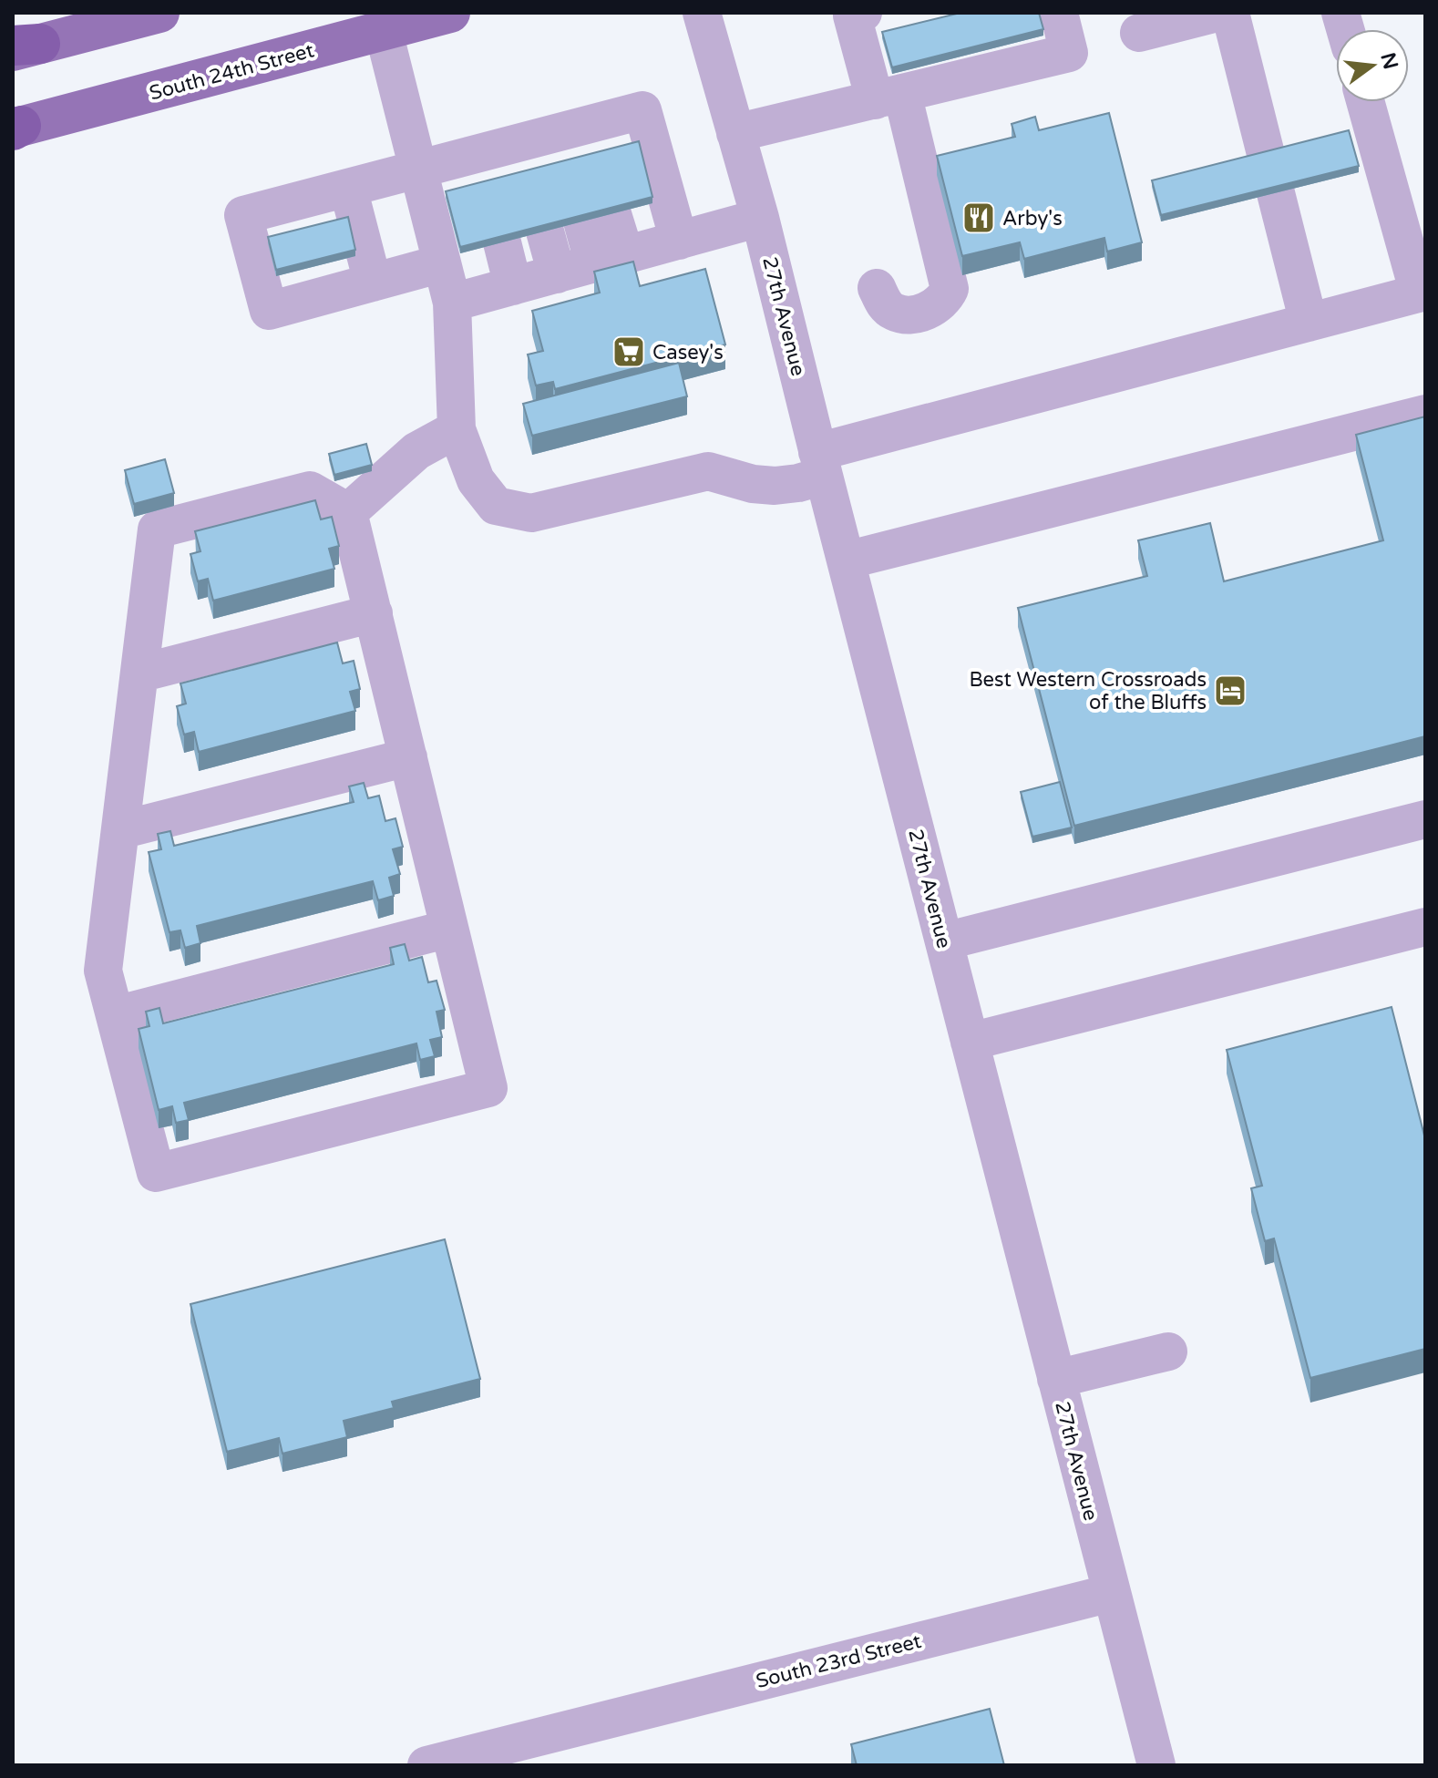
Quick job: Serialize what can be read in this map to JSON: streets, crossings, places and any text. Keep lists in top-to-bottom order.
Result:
{
  "streets": {
    "main road": ["South 24th Street"],
    "street": ["27th Avenue", "South 23rd Street"]
  },
  "crossings": [
    ["27th Avenue", "South 23rd Street"]
  ],
  "places": {
    "restaurant": ["Arby's"],
    "supermarket": ["Casey's"],
    "hotel": ["Best Western Crossroads of the Bluffs"]
  },
  "north": "right"
}
